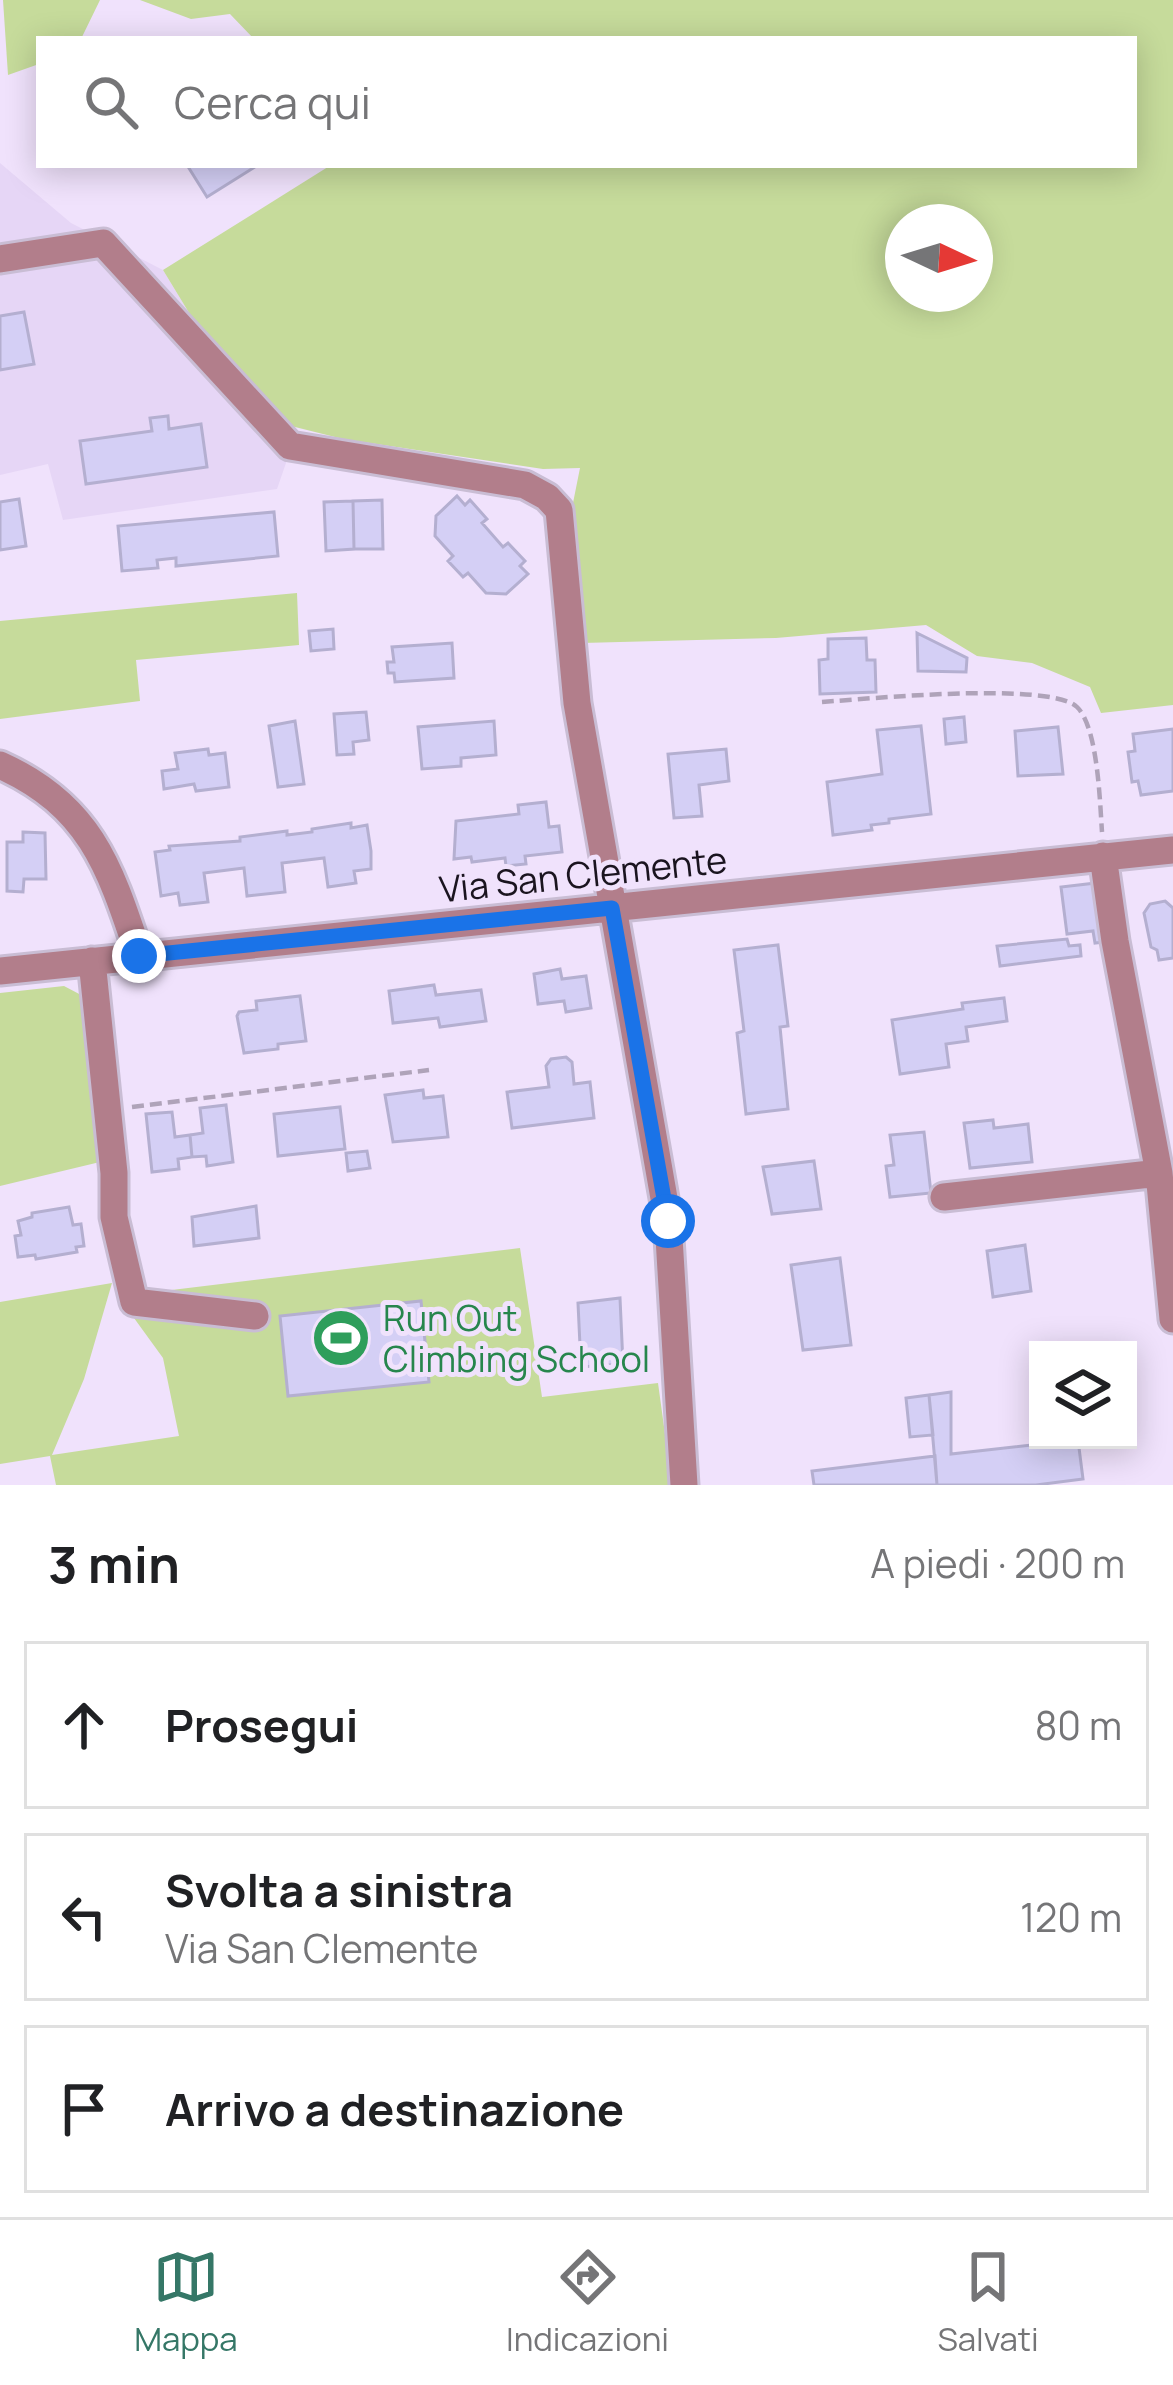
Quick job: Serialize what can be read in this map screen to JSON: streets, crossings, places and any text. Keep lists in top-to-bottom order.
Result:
{
  "streets": {
    "street": ["Via San Clemente"]
  },
  "places": {
    "sports": ["Run Out Climbing School"]
  },
  "north": "right",
  "page": {
    "search": "Cerca qui",
    "heading": ["3 min", "A piedi · 200 m"],
    "list": [
      ["Prosegui", "80 m"],
      ["Svolta a sinistra", "Via San Clemente", "120 m"],
      "Arrivo a destinazione"
    ],
    "nav": ["Mappa", "Indicazioni", "Salvati"]
  }
}
